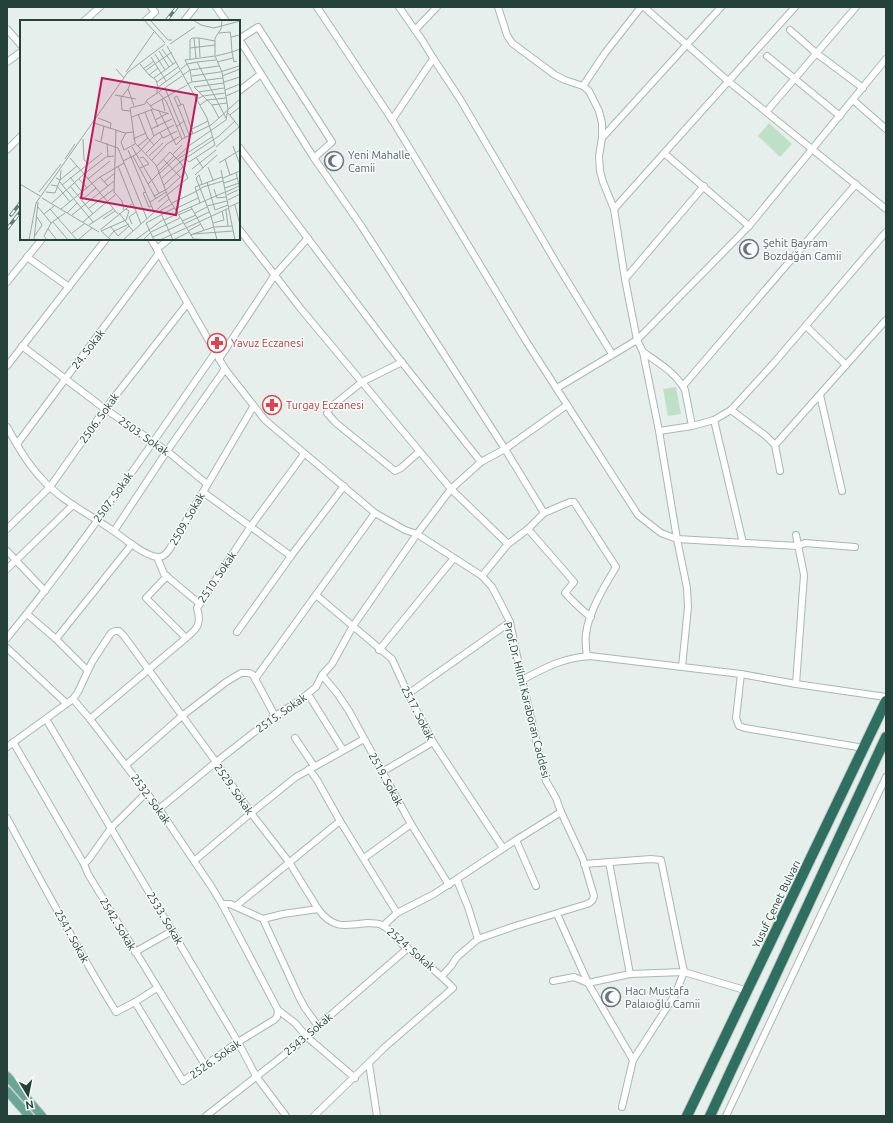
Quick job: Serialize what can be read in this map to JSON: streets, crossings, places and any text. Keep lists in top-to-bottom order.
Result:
{
  "streets": {
    "highway": ["Yusuf Çenet Bulvarı"],
    "street": [
      "24. Sokak",
      "2506. Sokak",
      "2503. Sokak",
      "2507. Sokak",
      "2509. Sokak",
      "2510. Sokak",
      "Prof.Dr. Hilmi Karaboran Caddesi",
      "2515. Sokak",
      "2517. Sokak",
      "2519. Sokak",
      "2529. Sokak",
      "2532. Sokak",
      "2533. Sokak",
      "2542. Sokak",
      "2541. Sokak",
      "2524. Sokak",
      "2543. Sokak",
      "2526. Sokak"
    ]
  },
  "crossings": [
    ["24. Sokak", "2503. Sokak"],
    ["24. Sokak", "Prof.Dr. Hilmi Karaboran Caddesi"],
    ["2506. Sokak", "2503. Sokak"],
    ["2506. Sokak", "Prof.Dr. Hilmi Karaboran Caddesi"],
    ["2503. Sokak", "2507. Sokak"],
    ["2503. Sokak", "2509. Sokak"],
    ["2507. Sokak", "Prof.Dr. Hilmi Karaboran Caddesi"],
    ["2509. Sokak", "Prof.Dr. Hilmi Karaboran Caddesi"],
    ["2510. Sokak", "Prof.Dr. Hilmi Karaboran Caddesi"],
    ["2510. Sokak", "2529. Sokak"],
    ["2510. Sokak", "2532. Sokak"],
    ["Prof.Dr. Hilmi Karaboran Caddesi", "2515. Sokak"],
    ["2515. Sokak", "2517. Sokak"],
    ["2515. Sokak", "2519. Sokak"],
    ["2515. Sokak", "2529. Sokak"],
    ["2515. Sokak", "2532. Sokak"],
    ["2529. Sokak", "2524. Sokak"],
    ["2532. Sokak", "2526. Sokak"],
    ["2533. Sokak", "2543. Sokak"],
    ["2533. Sokak", "2526. Sokak"],
    ["2542. Sokak", "2541. Sokak"],
    ["2542. Sokak", "2526. Sokak"],
    ["2541. Sokak", "2526. Sokak"],
    ["2524. Sokak", "2543. Sokak"]
  ],
  "places": {
    "mosque": ["Yeni Mahalle Camii", "Şehit Bayram Bozdağan Camii", "Hacı Mustafa Palaıoğlu Camii"],
    "pharmacy": ["Yavuz Eczanesi", "Turgay Eczanesi"]
  },
  "north": "bottom"
}
